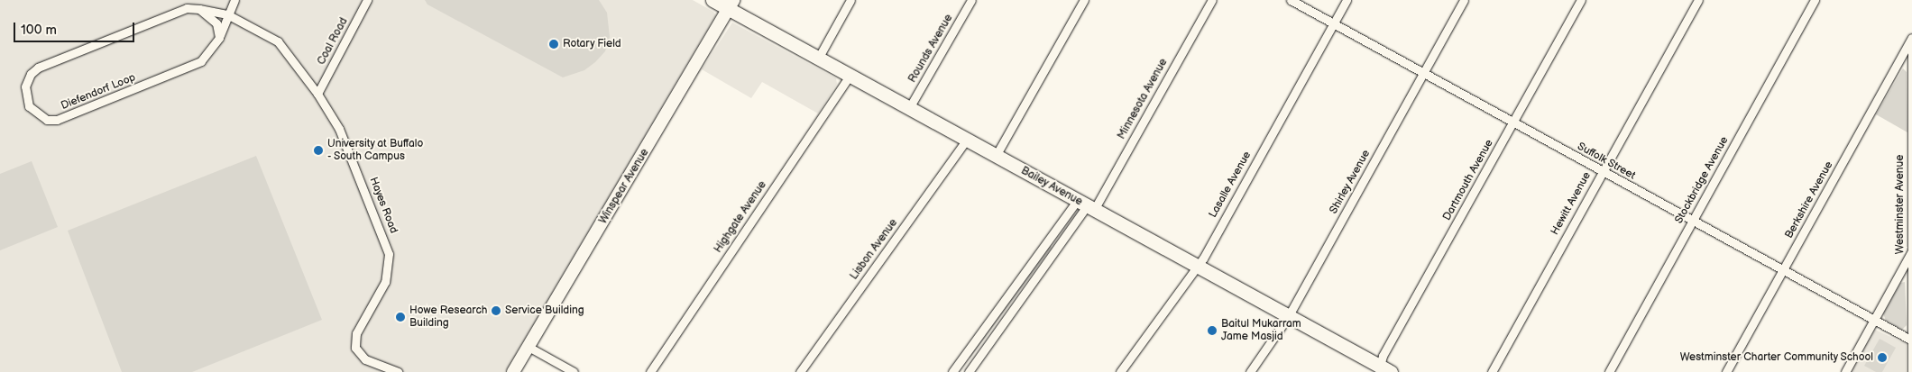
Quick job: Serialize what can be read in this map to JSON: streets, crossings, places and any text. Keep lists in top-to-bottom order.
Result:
{
  "streets": {
    "main road": ["Bailey Avenue"],
    "street": [
      "Coal Road",
      "Rounds Avenue",
      "Diefendorf Loop",
      "Minnesota Avenue",
      "Suffolk Street",
      "Dartmouth Avenue",
      "Stockbridge Avenue",
      "Shirley Avenue",
      "Lasalle Avenue",
      "Winspear Avenue",
      "Berkshire Avenue",
      "Hewitt Avenue",
      "Westminster Avenue",
      "Hayes Road",
      "Highgate Avenue",
      "Lisbon Avenue"
    ]
  },
  "crossings": [
    ["Coal Road", "Hayes Road"],
    ["Rounds Avenue", "Bailey Avenue"],
    ["Diefendorf Loop", "Hayes Road"],
    ["Minnesota Avenue", "Bailey Avenue"],
    ["Suffolk Street", "Dartmouth Avenue"],
    ["Suffolk Street", "Stockbridge Avenue"],
    ["Suffolk Street", "Shirley Avenue"],
    ["Suffolk Street", "Lasalle Avenue"],
    ["Suffolk Street", "Berkshire Avenue"],
    ["Suffolk Street", "Hewitt Avenue"],
    ["Suffolk Street", "Westminster Avenue"],
    ["Dartmouth Avenue", "Bailey Avenue"],
    ["Shirley Avenue", "Bailey Avenue"],
    ["Lasalle Avenue", "Bailey Avenue"],
    ["Winspear Avenue", "Bailey Avenue"],
    ["Bailey Avenue", "Highgate Avenue"],
    ["Bailey Avenue", "Lisbon Avenue"],
    ["Berkshire Avenue", "Westminster Avenue"]
  ],
  "places": [
    "Rotary Field",
    "University at Buffalo - South Campus",
    "Service Building",
    "Howe Research Building",
    "Baitul Mukarram Jame Masjid",
    "Westminster Charter Community School"
  ],
  "scale_bar": "100 m"
}
